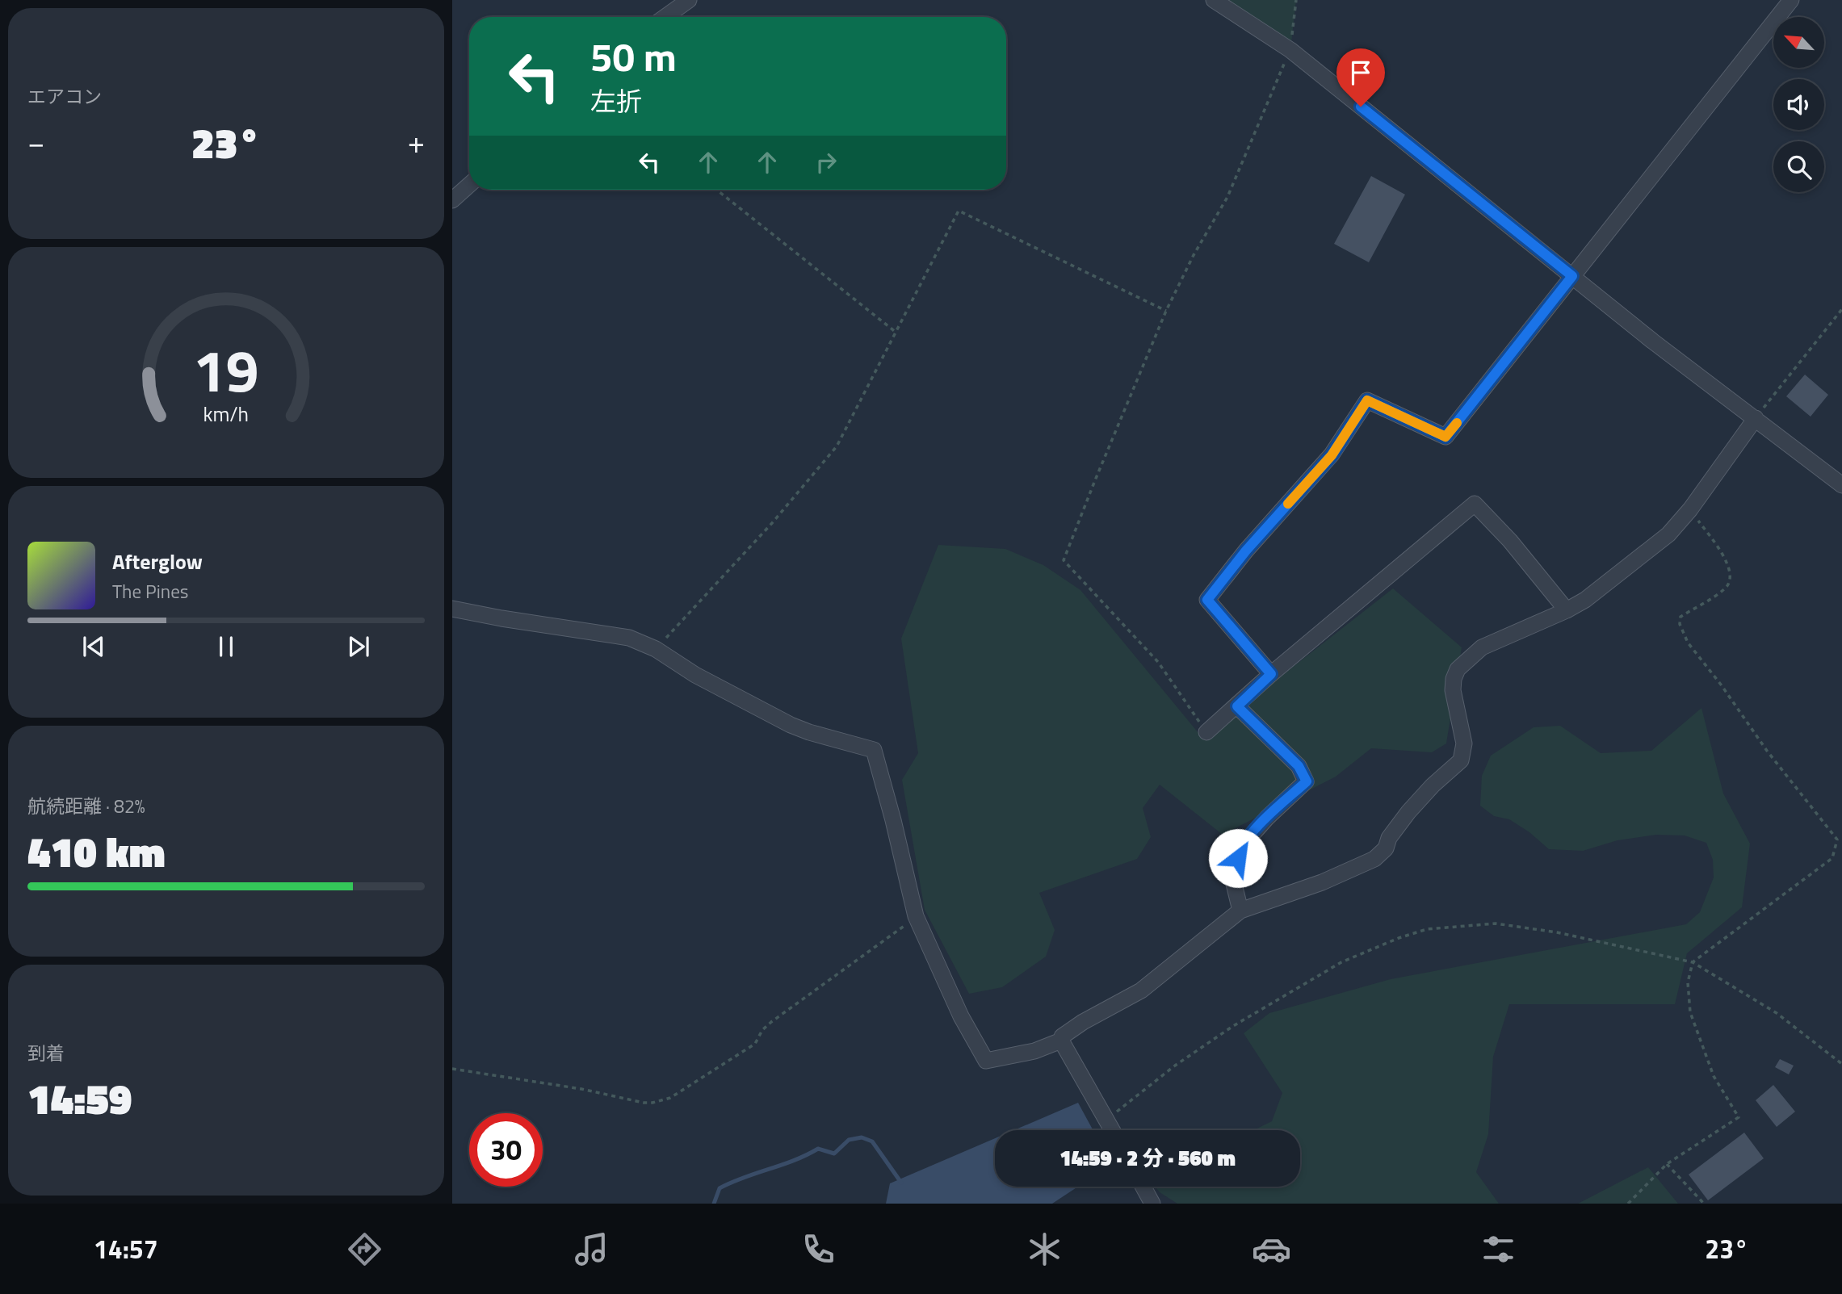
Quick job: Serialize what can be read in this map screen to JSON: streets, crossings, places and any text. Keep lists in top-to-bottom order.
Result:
{
  "north": "top left",
  "page": {
    "tile": [
      "エアコン",
      ["航続距離 · 82%", "410 km"],
      ["到着", "14:59"]
    ],
    "turn": ["50 m", "左折"],
    "heat": ["−", "23°", "+"],
    "song": ["Afterglow", "The Pines"],
    "limit": "30",
    "trip": "14:59 · 2 分 · 560 m",
    "tabs": ["14:57", "23°"],
    "gauge": ["19", "km/h"]
  }
}
